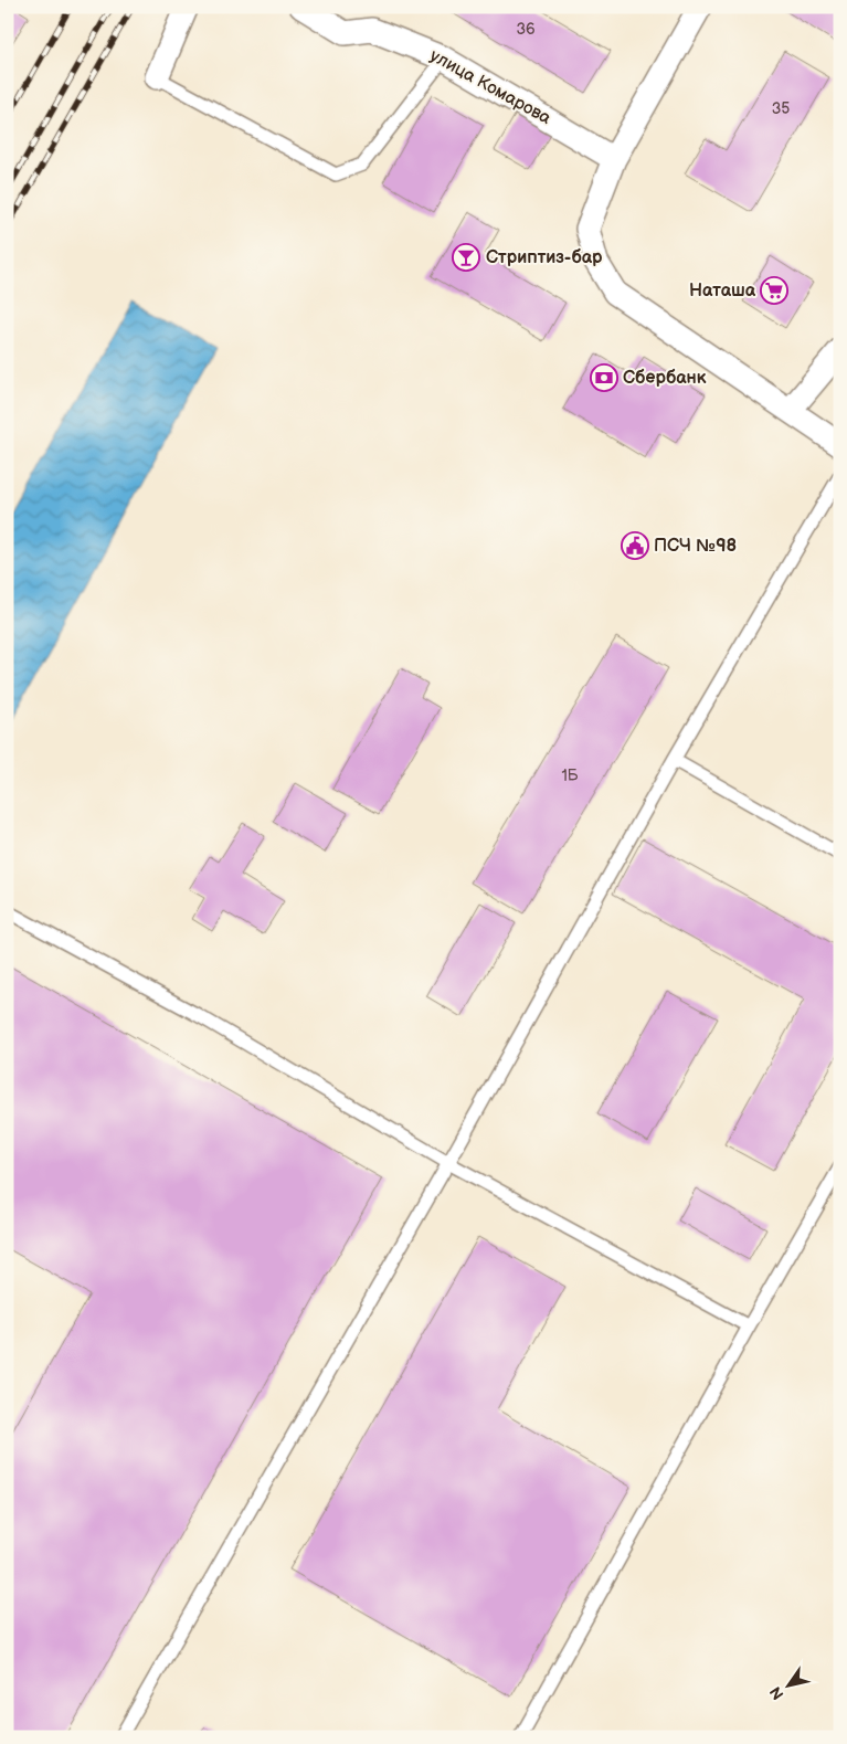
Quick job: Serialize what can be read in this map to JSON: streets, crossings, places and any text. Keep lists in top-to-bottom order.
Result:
{
  "streets": {
    "street": ["улица Комарова"]
  },
  "places": {
    "bar": ["Стриптиз-бар"],
    "supermarket": ["Наташа"],
    "bank": ["Сбербанк"],
    "public building": ["ПСЧ №98"]
  },
  "house_numbers": ["36", "35", "1Б"],
  "north": "bottom left"
}
